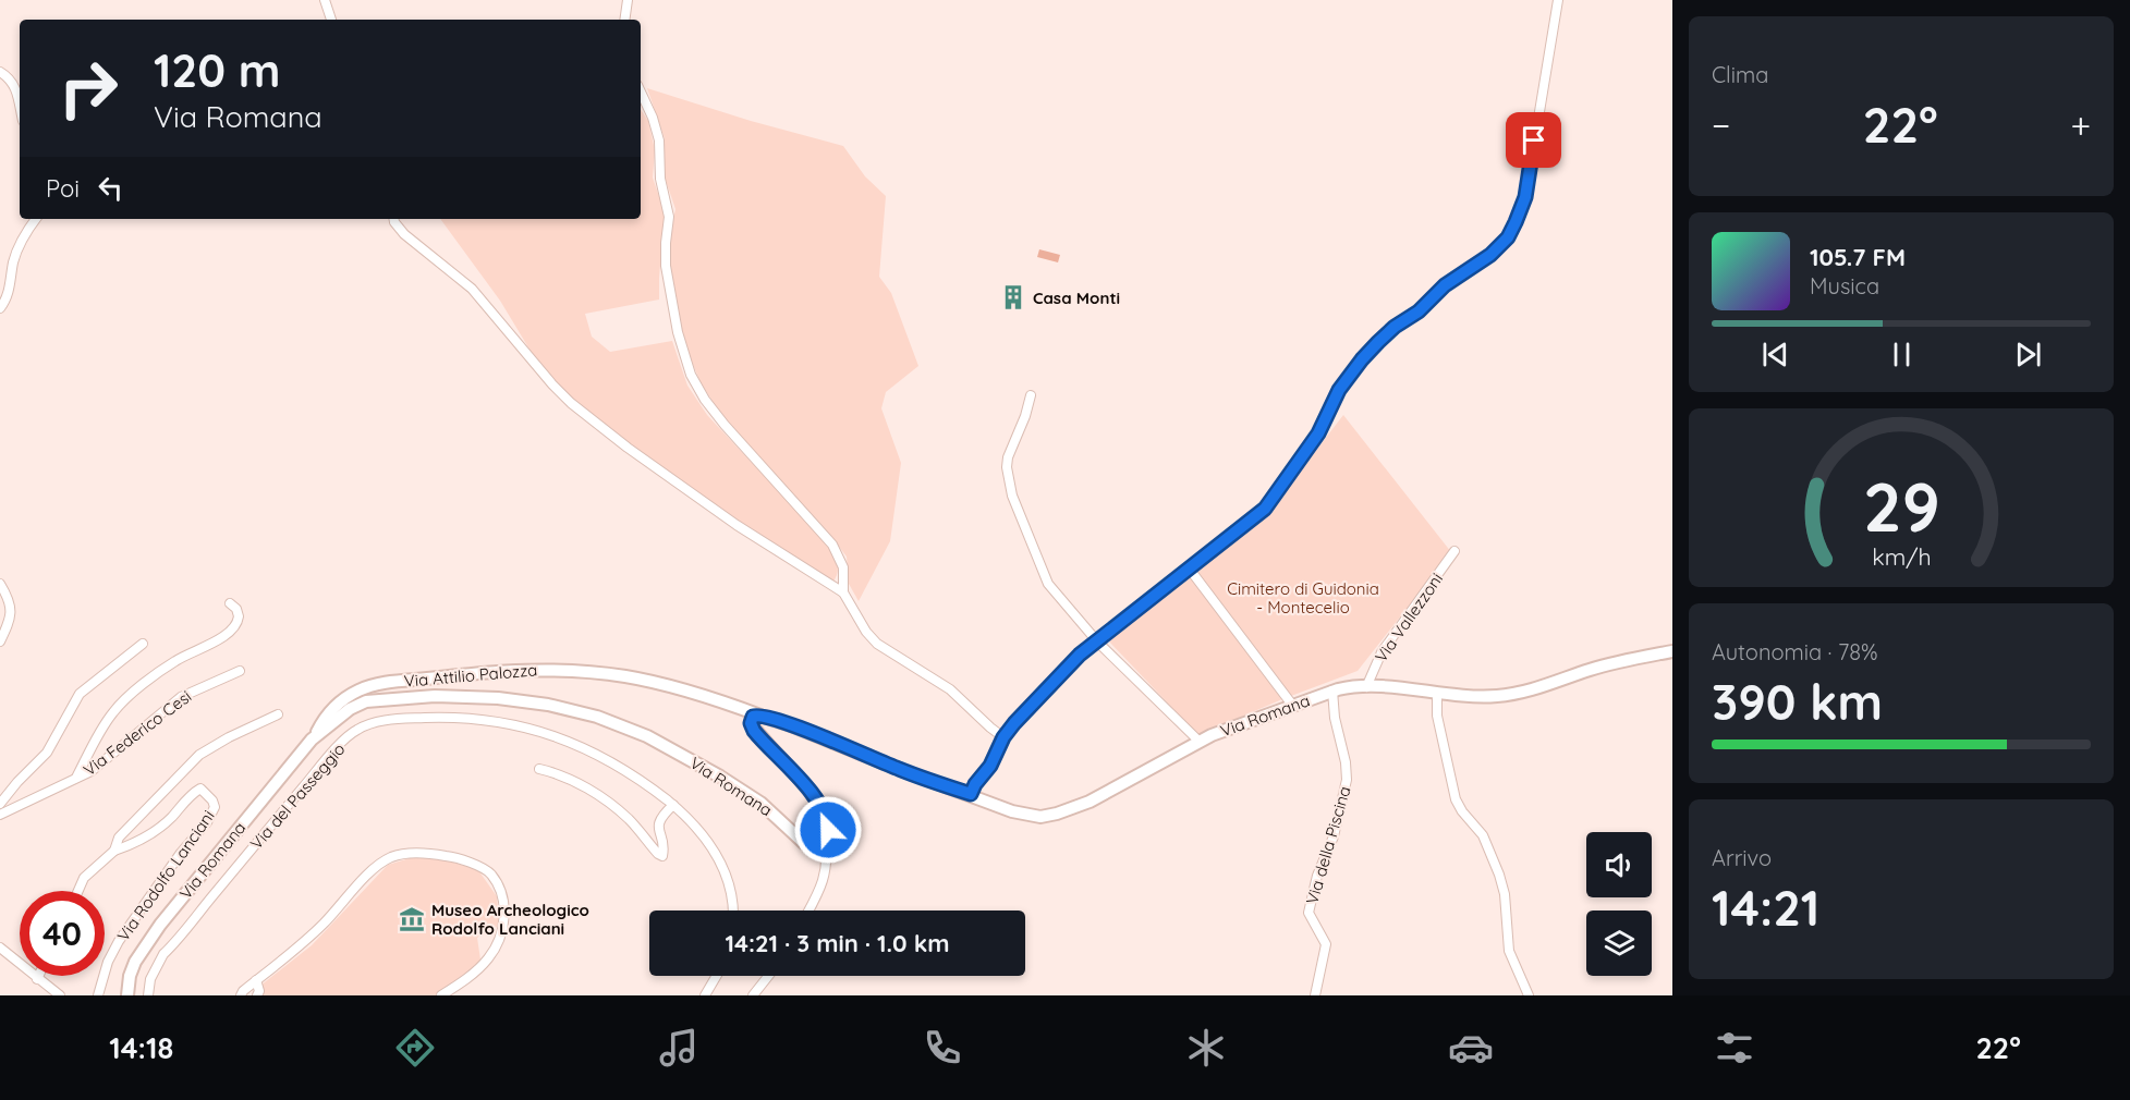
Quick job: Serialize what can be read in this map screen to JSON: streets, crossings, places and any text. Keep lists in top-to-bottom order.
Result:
{
  "streets": {
    "street": [
      "Via Vallezzoni",
      "Via Attilio Palozza",
      "Via Romana",
      "Via Federico Cesi",
      "Via del Passeggio",
      "Via della Piscina",
      "Via Rodolfo Lanciani"
    ]
  },
  "crossings": [
    ["Via Vallezzoni", "Via Romana"],
    ["Via Attilio Palozza", "Via Romana"],
    ["Via Romana", "Via della Piscina"]
  ],
  "parks": ["Cimitero di Guidonia - Montecelio"],
  "places": {
    "building": ["Casa Monti"],
    "museum": ["Museo Archeologico Rodolfo Lanciani"]
  },
  "page": {
    "tile": [
      "Clima",
      ["Autonomia · 78%", "390 km"],
      ["Arrivo", "14:21"]
    ],
    "turn": ["120 m", "Via Romana"],
    "heat": ["−", "22°", "+"],
    "then": "Poi",
    "song": ["105.7 FM", "Musica"],
    "limit": "40",
    "trip": "14:21 · 3 min · 1.0 km",
    "tabs": ["14:18", "22°"],
    "gauge": ["29", "km/h"]
  }
}
